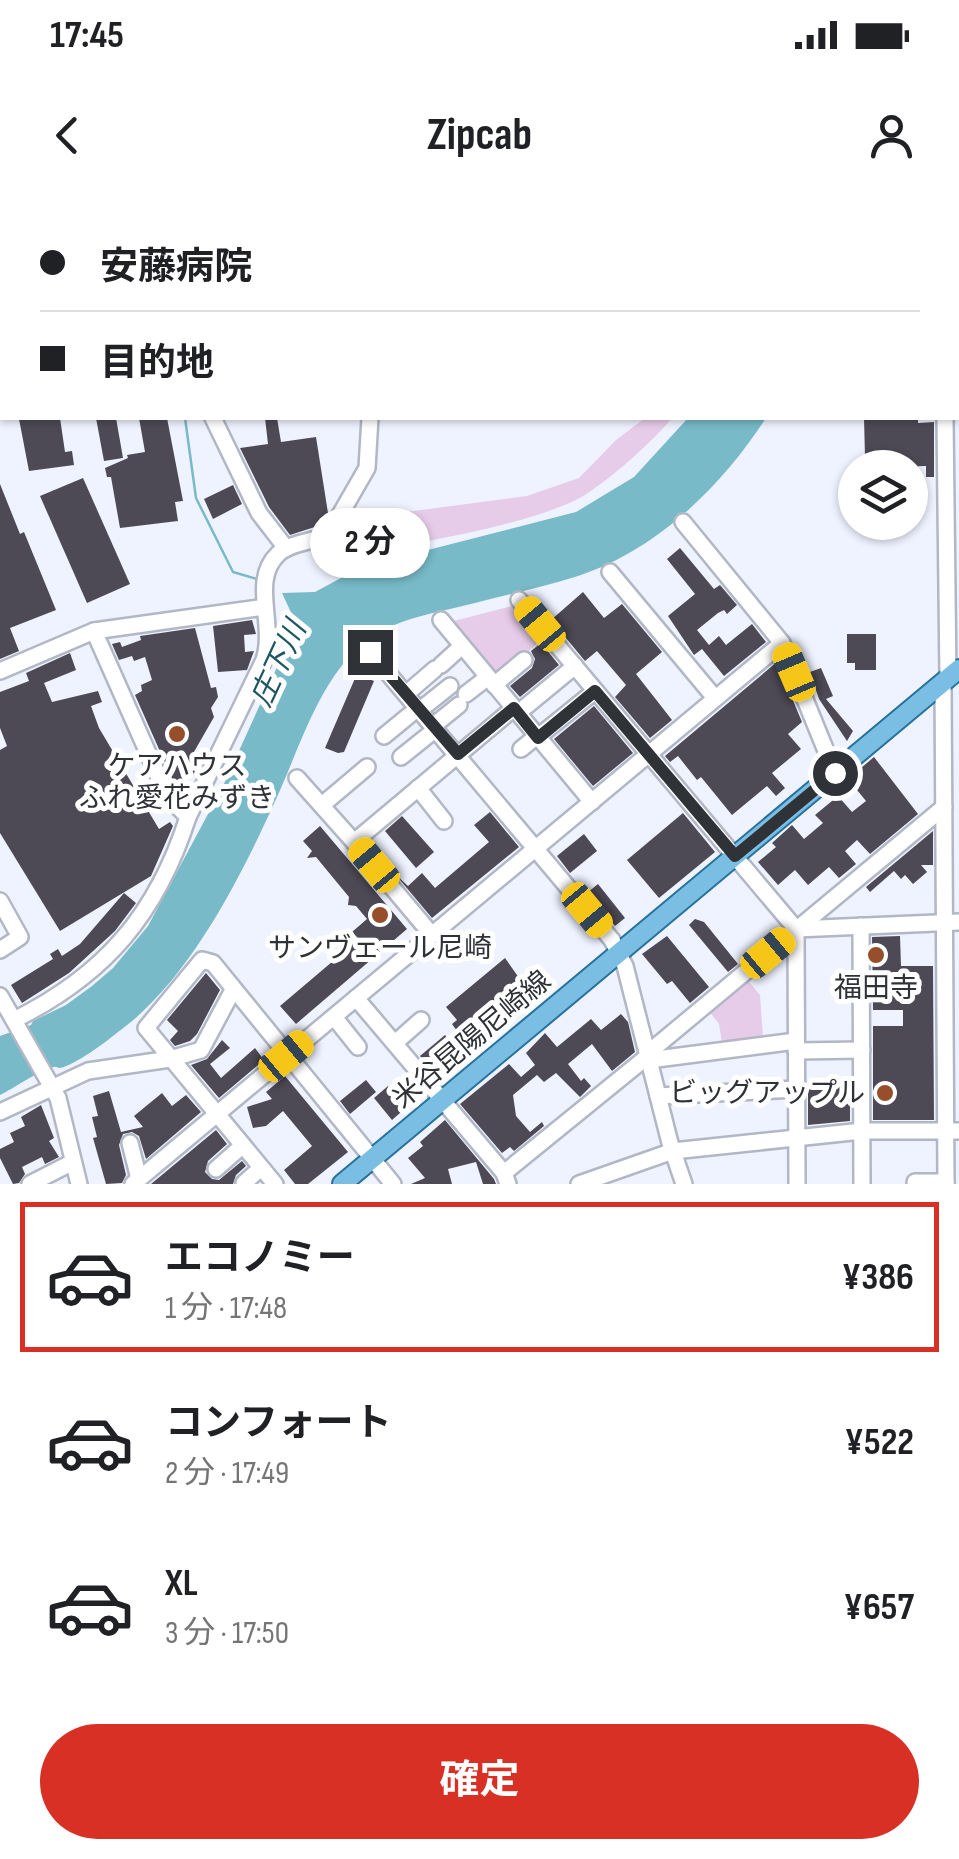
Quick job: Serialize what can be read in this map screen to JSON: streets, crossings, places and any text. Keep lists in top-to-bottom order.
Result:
{
  "streets": {
    "main road": ["米谷昆陽尼崎線"]
  },
  "water": ["庄下川"],
  "places": [
    "ケアハウス ふれ愛花みずき",
    "サンヴェール尼崎",
    "福田寺",
    "ビッグアップル"
  ],
  "page": {
    "status": "17:45",
    "header": "Zipcab",
    "banner": ["安藤病院", "目的地"],
    "bubble": "2 分",
    "list": [
      {
        "name": "エコノミー",
        "note": "1 分 · 17:48",
        "value": "¥386"
      },
      {
        "name": "コンフォート",
        "note": "2 分 · 17:49",
        "value": "¥522"
      },
      {
        "name": "XL",
        "note": "3 分 · 17:50",
        "value": "¥657"
      }
    ],
    "buttons": "確定"
  }
}
